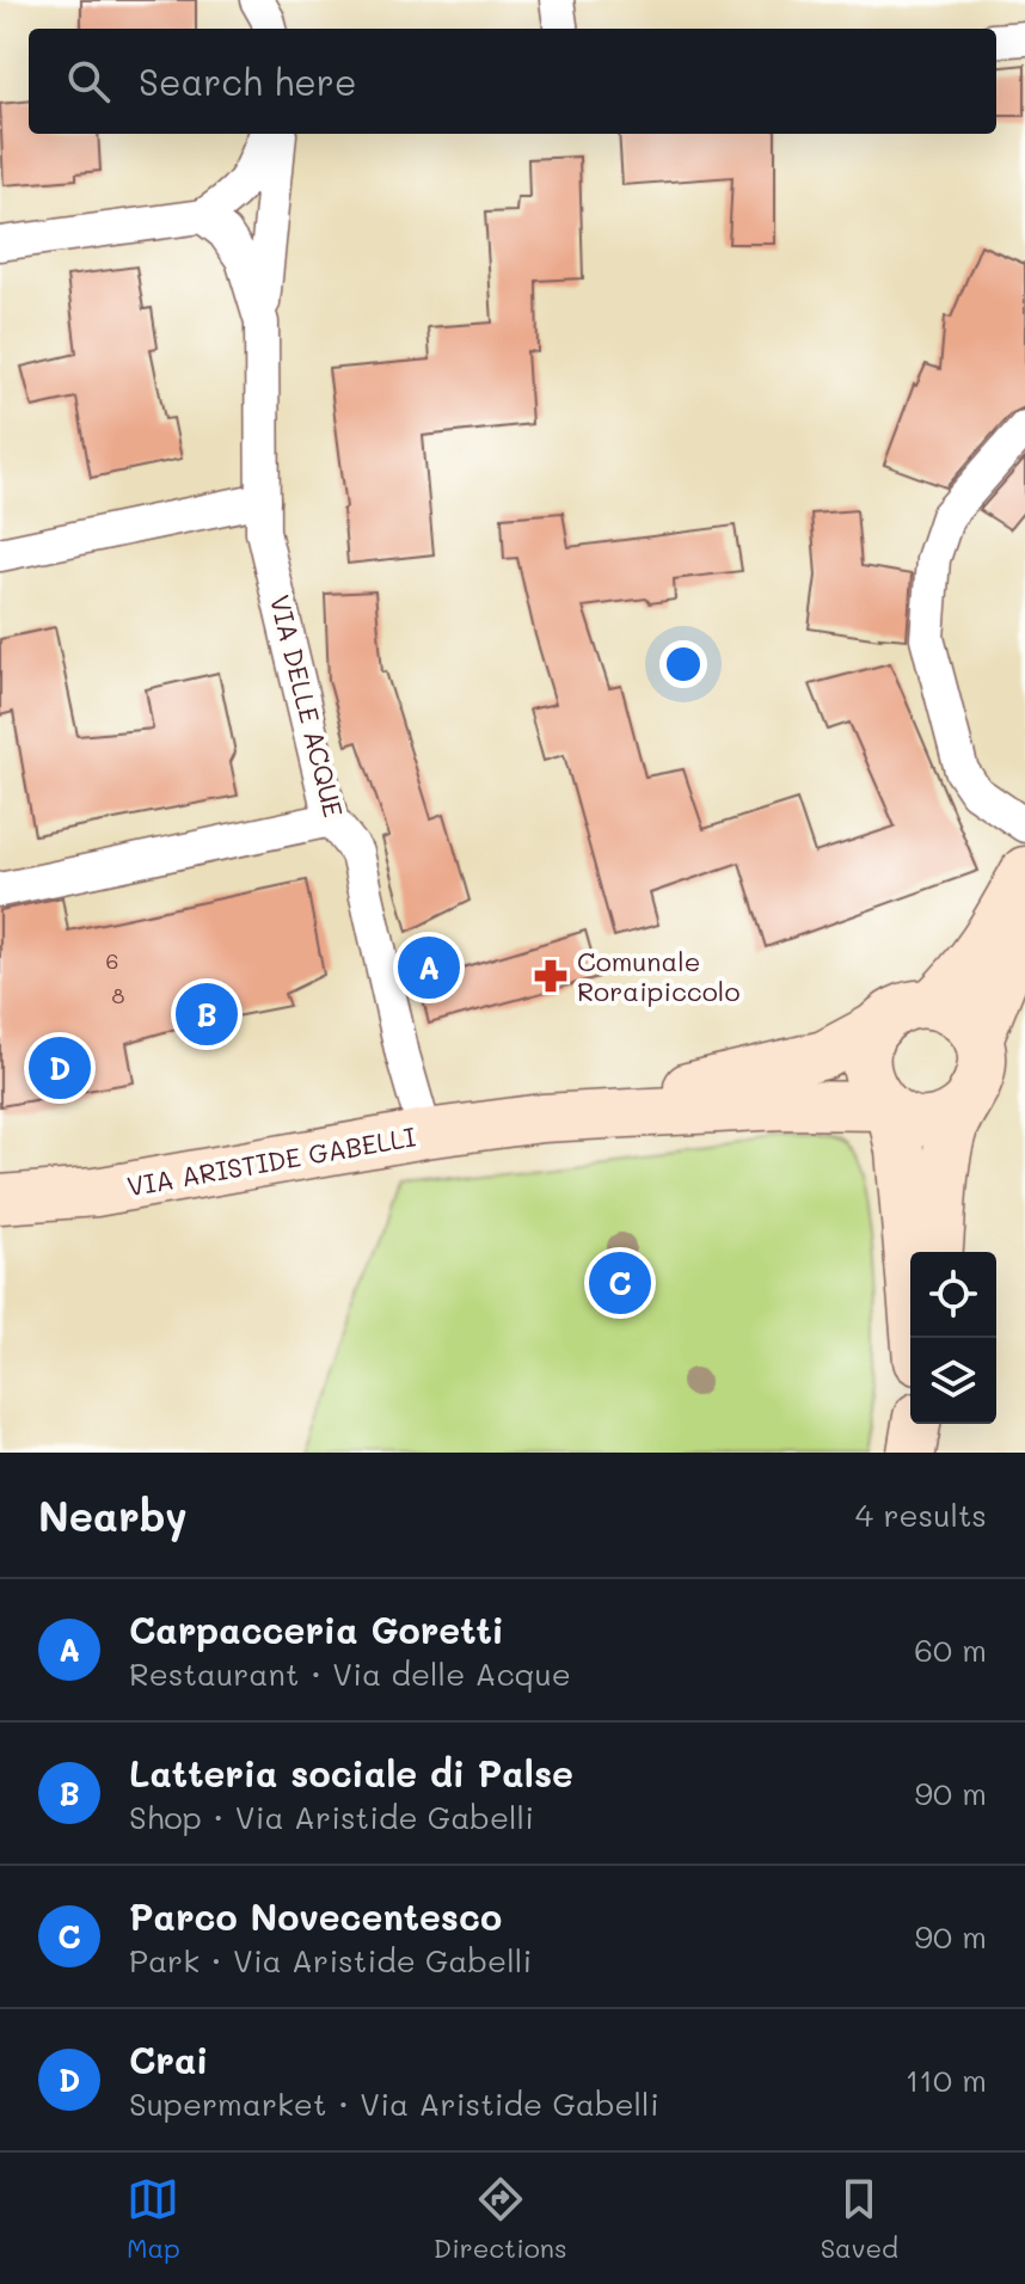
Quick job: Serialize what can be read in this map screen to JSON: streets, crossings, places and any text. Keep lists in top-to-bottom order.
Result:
{
  "streets": {
    "main road": ["VIA ARISTIDE GABELLI"],
    "street": ["VIA DELLE ACQUE"]
  },
  "crossings": [
    ["VIA DELLE ACQUE", "VIA ARISTIDE GABELLI"]
  ],
  "places": {
    "pharmacy": ["Comunale Roraipiccolo"]
  },
  "house_numbers": ["6", "8"],
  "page": {
    "search": "Search here",
    "pins": [
      "A",
      "B",
      "D",
      "C"
    ],
    "heading": ["Nearby", "4 results"],
    "list": [
      {
        "mark": "A",
        "name": "Carpacceria Goretti",
        "note": "Restaurant · Via delle Acque",
        "value": "60 m"
      },
      {
        "mark": "B",
        "name": "Latteria sociale di Palse",
        "note": "Shop · Via Aristide Gabelli",
        "value": "90 m"
      },
      {
        "mark": "C",
        "name": "Parco Novecentesco",
        "note": "Park · Via Aristide Gabelli",
        "value": "90 m"
      },
      {
        "mark": "D",
        "name": "Crai",
        "note": "Supermarket · Via Aristide Gabelli",
        "value": "110 m"
      }
    ],
    "nav": ["Map", "Directions", "Saved"]
  }
}
